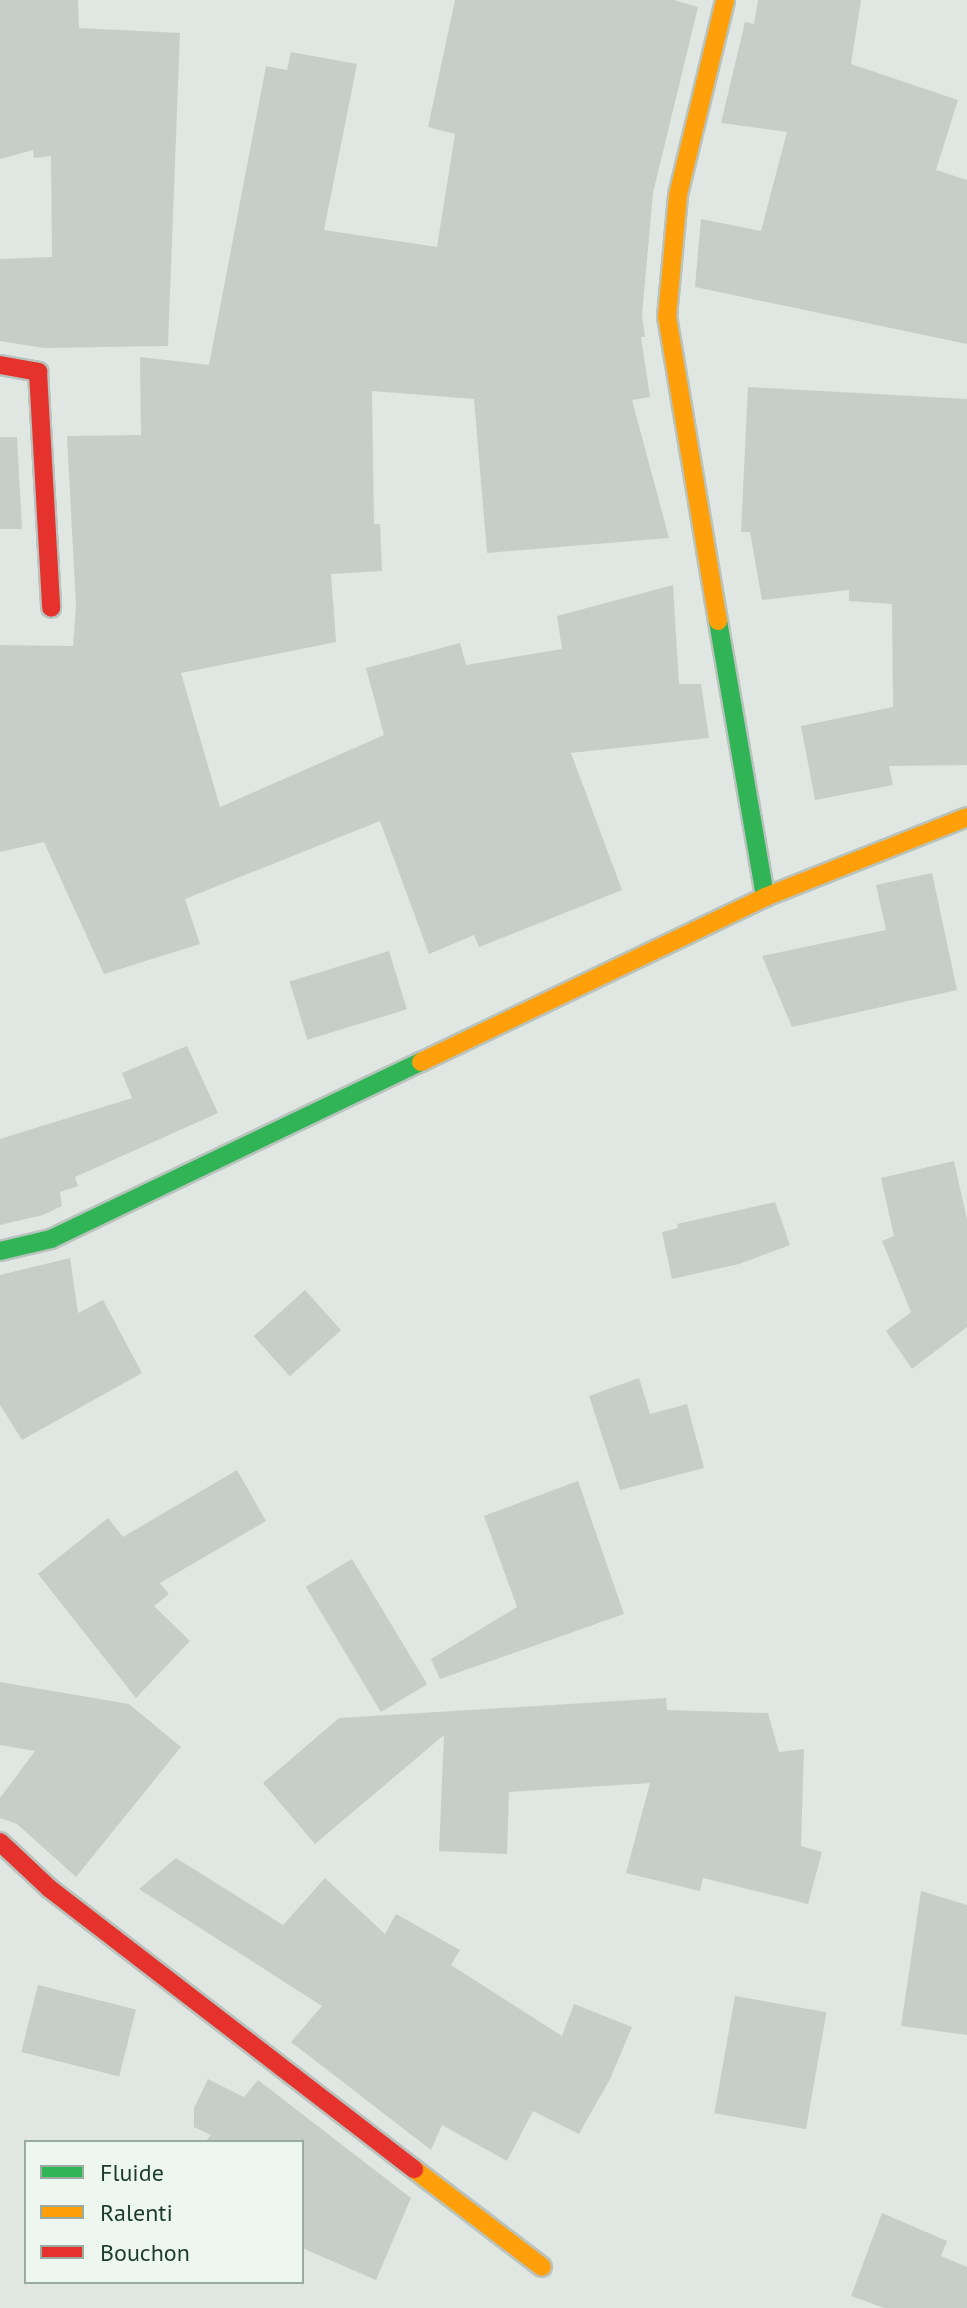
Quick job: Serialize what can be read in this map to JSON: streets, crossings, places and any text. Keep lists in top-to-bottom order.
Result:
{
  "legend": ["Fluide", "Ralenti", "Bouchon"]
}
